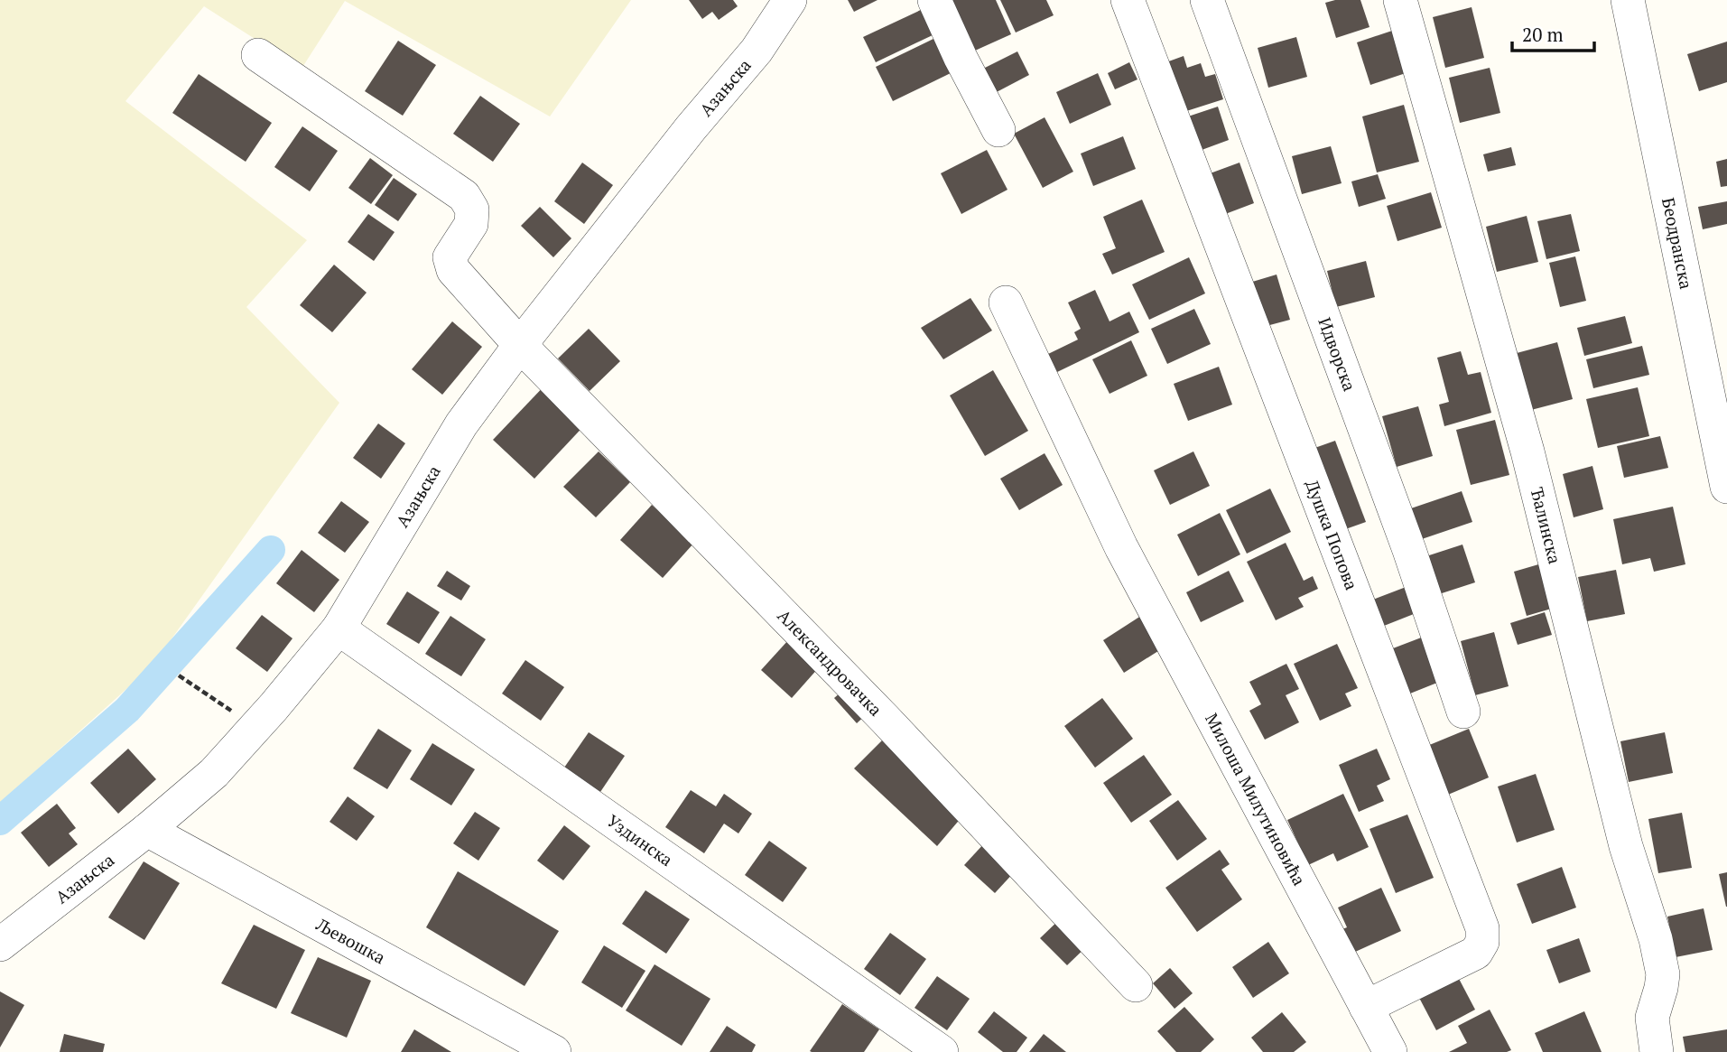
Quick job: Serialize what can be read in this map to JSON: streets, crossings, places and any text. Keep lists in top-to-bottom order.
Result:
{
  "streets": {
    "street": [
      "Азањска",
      "Беодранска",
      "Идворска",
      "Ђалинска",
      "Душка Попова",
      "Александровачка",
      "Милоша Милутиновића",
      "Уздинска",
      "Љевошка"
    ]
  },
  "crossings": [
    ["Азањска", "Александровачка"],
    ["Азањска", "Уздинска"],
    ["Азањска", "Љевошка"],
    ["Душка Попова", "Милоша Милутиновића"]
  ],
  "scale_bar": "20 m"
}
